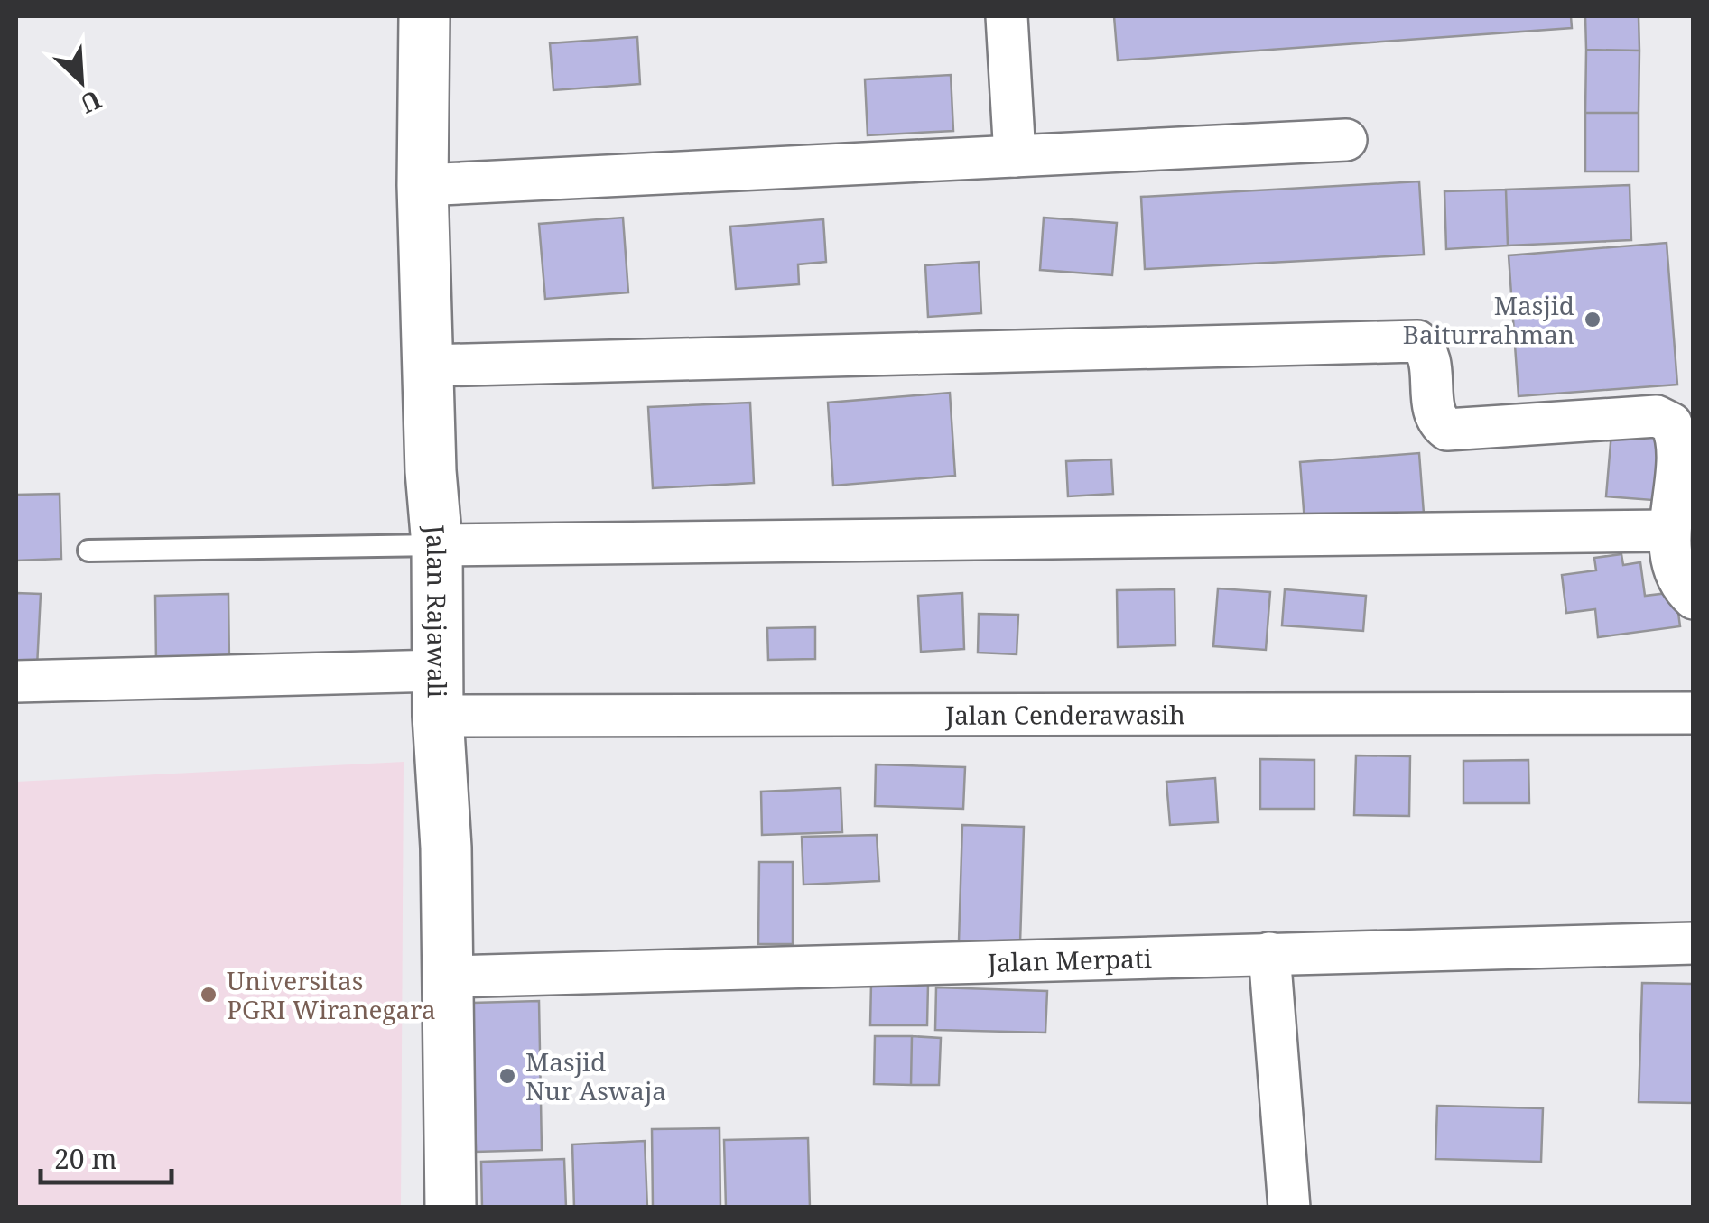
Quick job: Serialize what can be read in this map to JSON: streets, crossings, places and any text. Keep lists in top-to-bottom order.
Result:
{
  "streets": {
    "street": ["Jalan Rajawali", "Jalan Cenderawasih", "Jalan Merpati"]
  },
  "crossings": [
    ["Jalan Rajawali", "Jalan Cenderawasih"],
    ["Jalan Rajawali", "Jalan Merpati"]
  ],
  "places": ["Masjid Baiturrahman", "Universitas PGRI Wiranegara", "Masjid Nur Aswaja"],
  "scale_bar": "20 m",
  "north": "bottom right"
}
